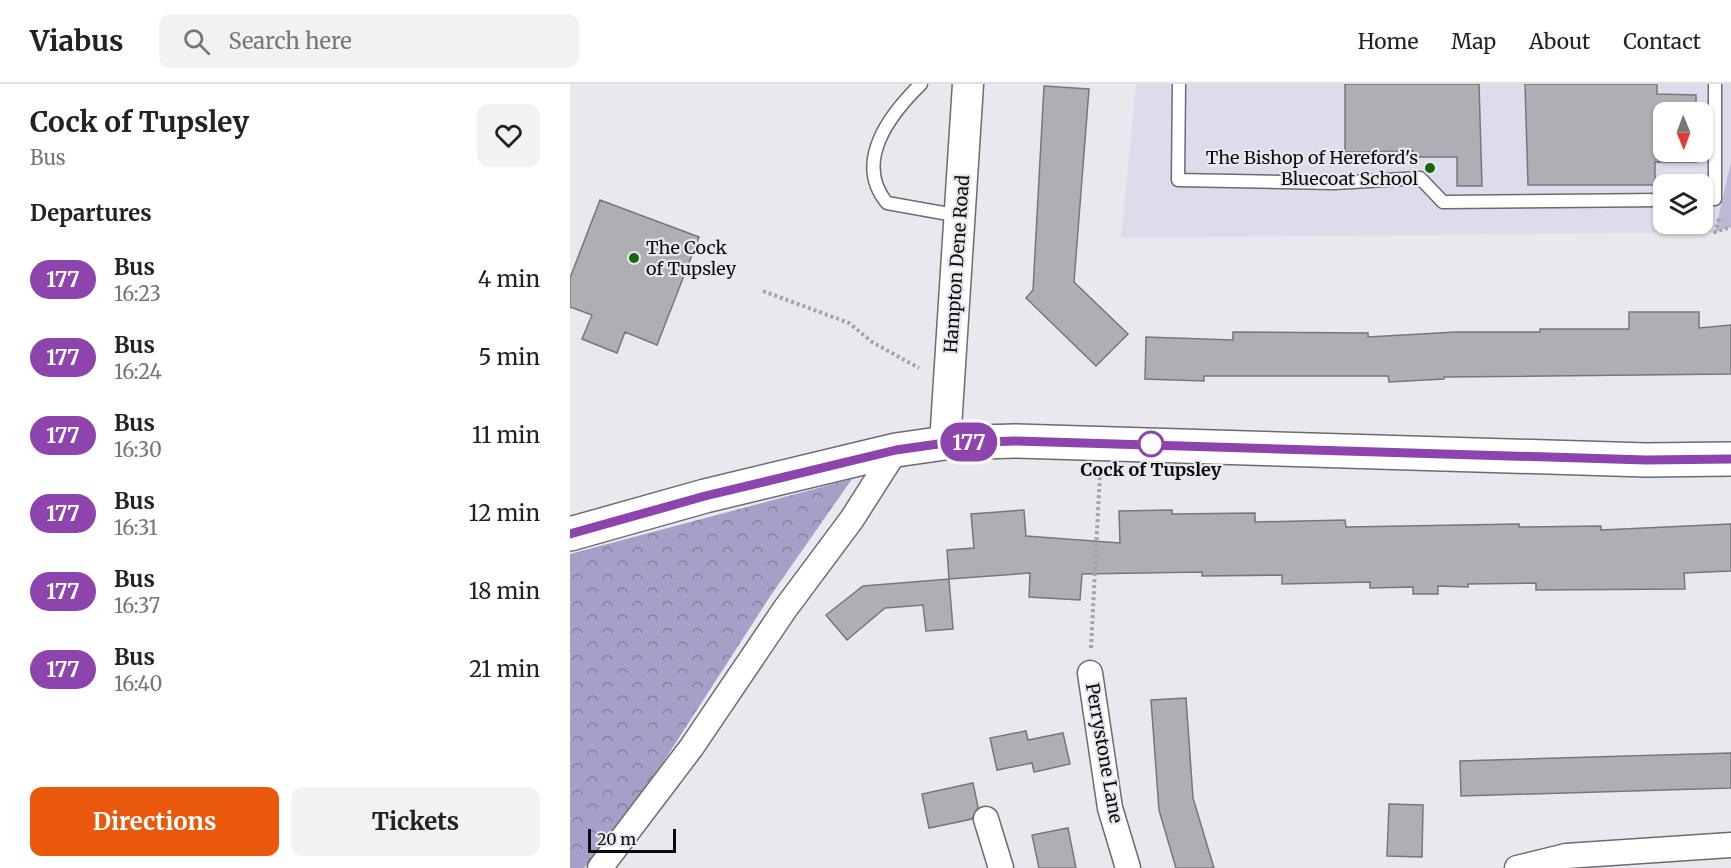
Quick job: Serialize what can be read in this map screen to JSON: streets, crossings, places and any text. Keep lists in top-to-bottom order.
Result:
{
  "streets": {
    "street": ["Hampton Dene Road", "Perrystone Lane"]
  },
  "places": ["The Bishop of Hereford's Bluecoat School", "The Cock of Tupsley", "Cock of Tupsley"],
  "lines": ["bus line 177"],
  "scale_bar": "20 m",
  "north": "bottom",
  "page": {
    "header": "Viabus",
    "search": "Search here",
    "nav": [
      "Home",
      "Map",
      "About",
      "Contact"
    ],
    "heading": [
      ["Cock of Tupsley", "Bus"],
      "Departures"
    ],
    "on_map": "177",
    "list": [
      {
        "mark": "177",
        "name": "Bus",
        "note": "16:23",
        "value": "4 min"
      },
      {
        "mark": "177",
        "name": "Bus",
        "note": "16:24",
        "value": "5 min"
      },
      {
        "mark": "177",
        "name": "Bus",
        "note": "16:30",
        "value": "11 min"
      },
      {
        "mark": "177",
        "name": "Bus",
        "note": "16:31",
        "value": "12 min"
      },
      {
        "mark": "177",
        "name": "Bus",
        "note": "16:37",
        "value": "18 min"
      },
      {
        "mark": "177",
        "name": "Bus",
        "note": "16:40",
        "value": "21 min"
      }
    ],
    "buttons": ["Directions", "Tickets"],
    "scale": "20 m"
  }
}
